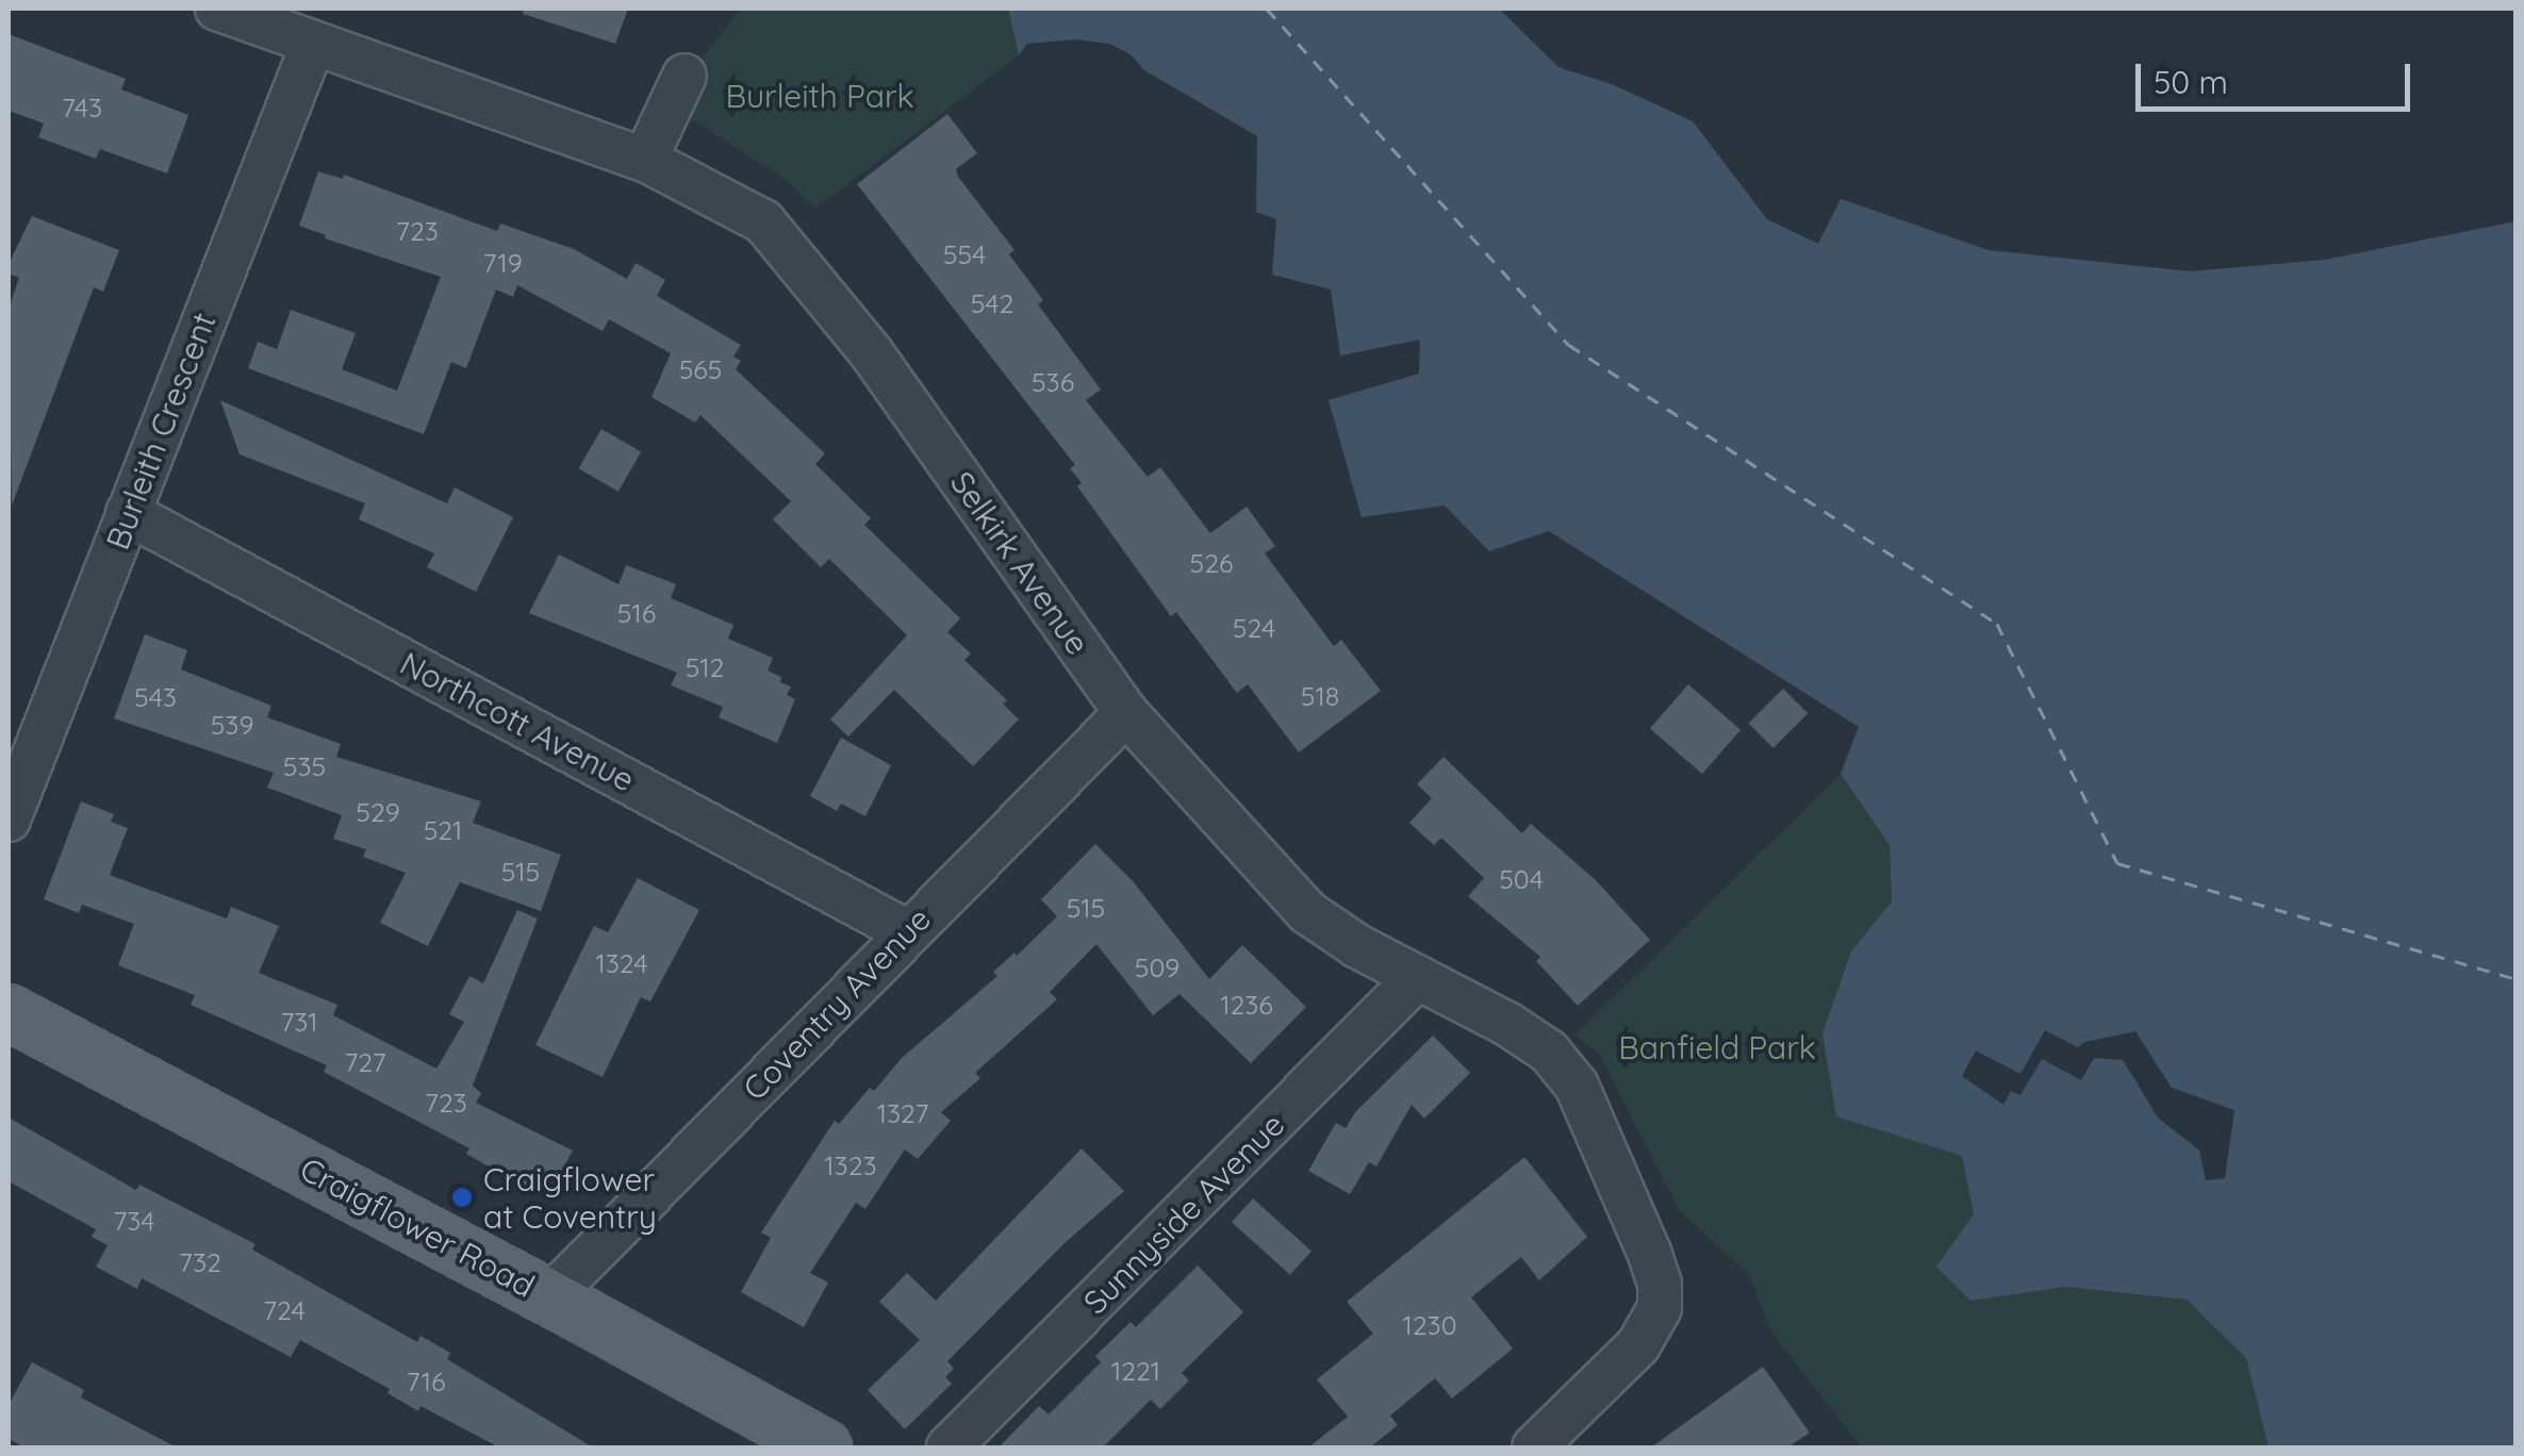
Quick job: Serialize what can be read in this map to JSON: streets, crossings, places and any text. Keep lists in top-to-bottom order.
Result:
{
  "streets": {
    "main road": ["Craigflower Road"],
    "street": [
      "Burleith Crescent",
      "Selkirk Avenue",
      "Northcott Avenue",
      "Coventry Avenue",
      "Sunnyside Avenue"
    ]
  },
  "crossings": [
    ["Burleith Crescent", "Selkirk Avenue"],
    ["Burleith Crescent", "Northcott Avenue"],
    ["Selkirk Avenue", "Coventry Avenue"],
    ["Selkirk Avenue", "Sunnyside Avenue"],
    ["Northcott Avenue", "Coventry Avenue"],
    ["Coventry Avenue", "Craigflower Road"]
  ],
  "parks": ["Burleith Park", "Banfield Park"],
  "places": ["Craigflower at Coventry"],
  "house_numbers": [
    "743",
    "723",
    "554",
    "719",
    "542",
    "565",
    "536",
    "526",
    "516",
    "524",
    "512",
    "518",
    "543",
    "539",
    "535",
    "529",
    "521",
    "515",
    "504",
    "515",
    "1324",
    "509",
    "1236",
    "731",
    "727",
    "723",
    "1327",
    "1323",
    "734",
    "732",
    "724",
    "1230",
    "1221",
    "716"
  ],
  "scale_bar": "50 m"
}
